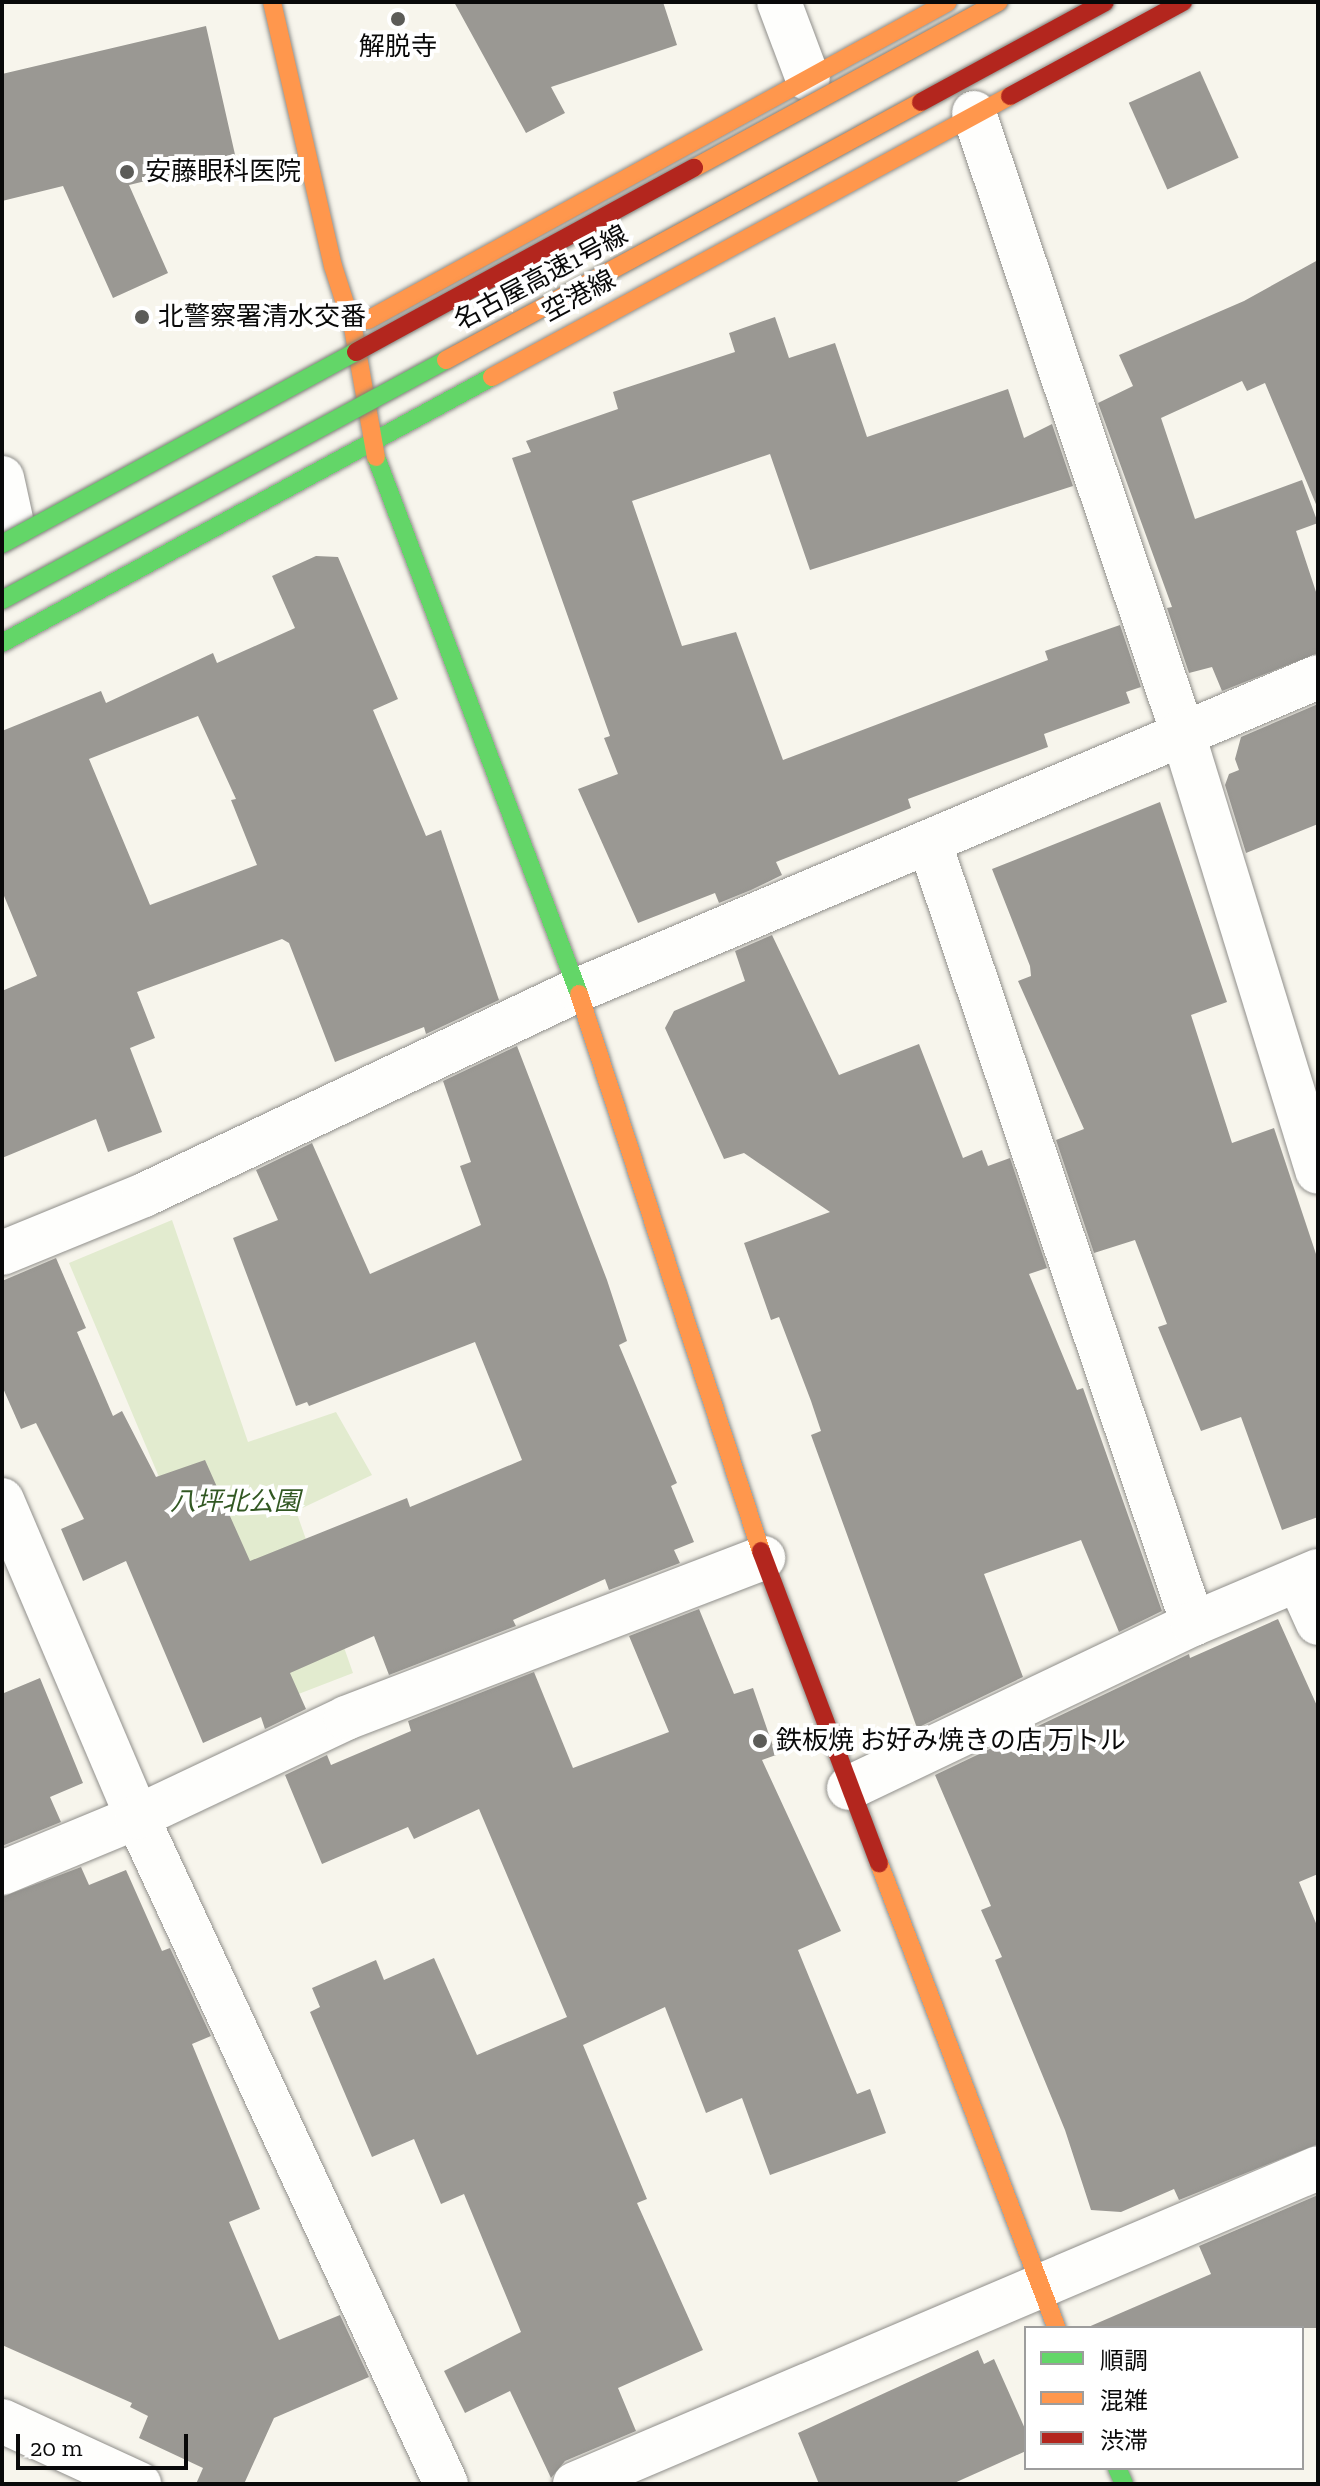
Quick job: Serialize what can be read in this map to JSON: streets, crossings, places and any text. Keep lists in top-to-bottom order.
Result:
{
  "streets": {
    "main road": ["名古屋高速1号線", "空港線"]
  },
  "parks": ["八坪北公園"],
  "places": [
    "解脱寺",
    "安藤眼科医院",
    "北警察署清水交番",
    "鉄板焼 お好み焼きの店 万トル"
  ],
  "legend": ["順調", "混雑", "渋滞"],
  "scale_bar": "20 m"
}
